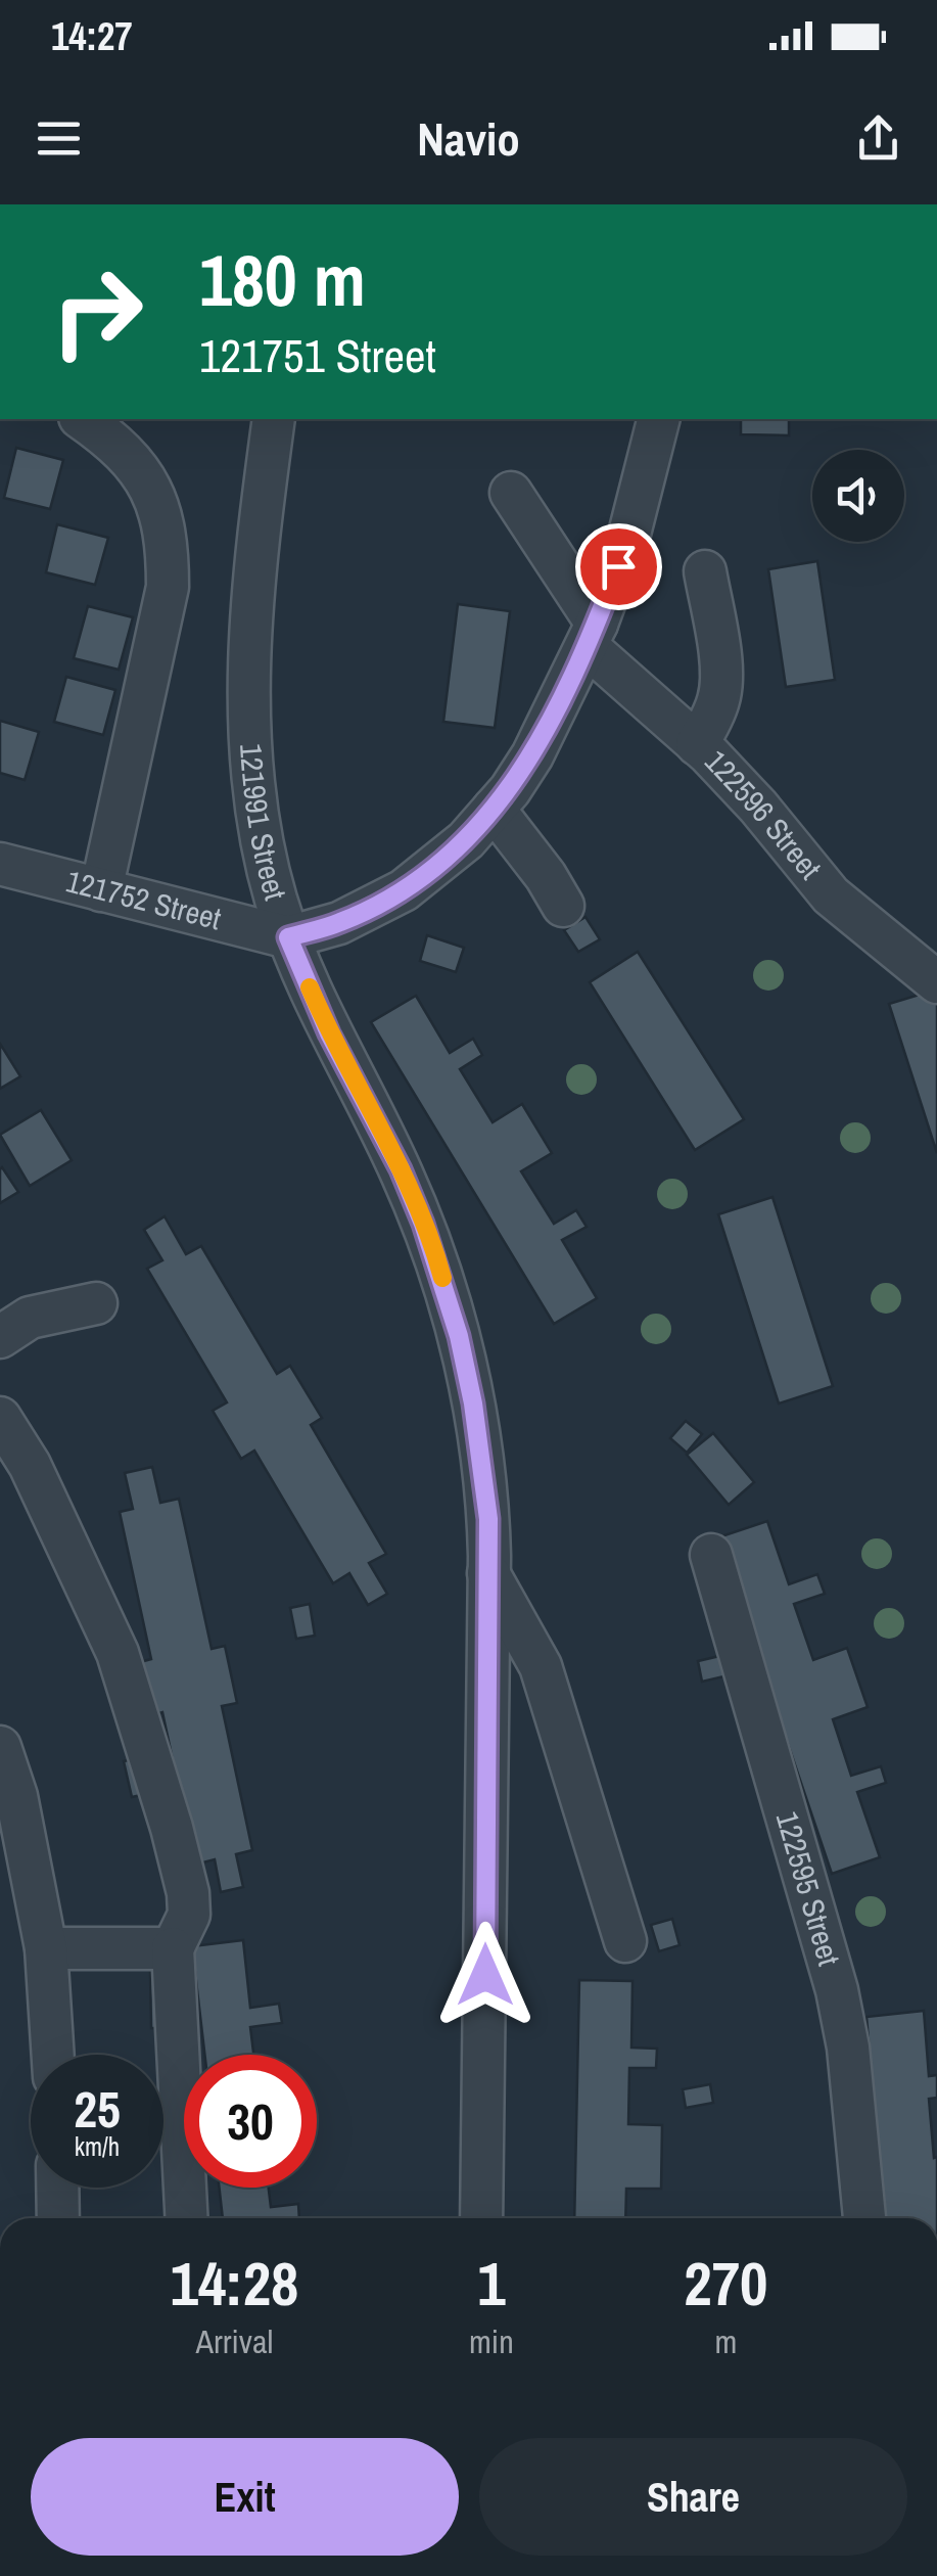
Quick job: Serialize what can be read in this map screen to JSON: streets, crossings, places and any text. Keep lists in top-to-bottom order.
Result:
{
  "streets": {
    "street": [
      "122596 Street",
      "121991 Street",
      "121752 Street",
      "122595 Street"
    ]
  },
  "crossings": [
    ["121991 Street", "121752 Street"]
  ],
  "page": {
    "status": "14:27",
    "header": "Navio",
    "turn": ["180 m", "121751 Street"],
    "speed": "25 km/h",
    "limit": "30",
    "eta": [
      "14:28",
      "Arrival",
      "1",
      "min",
      "270",
      "m"
    ],
    "buttons": ["Exit", "Share"]
  }
}
